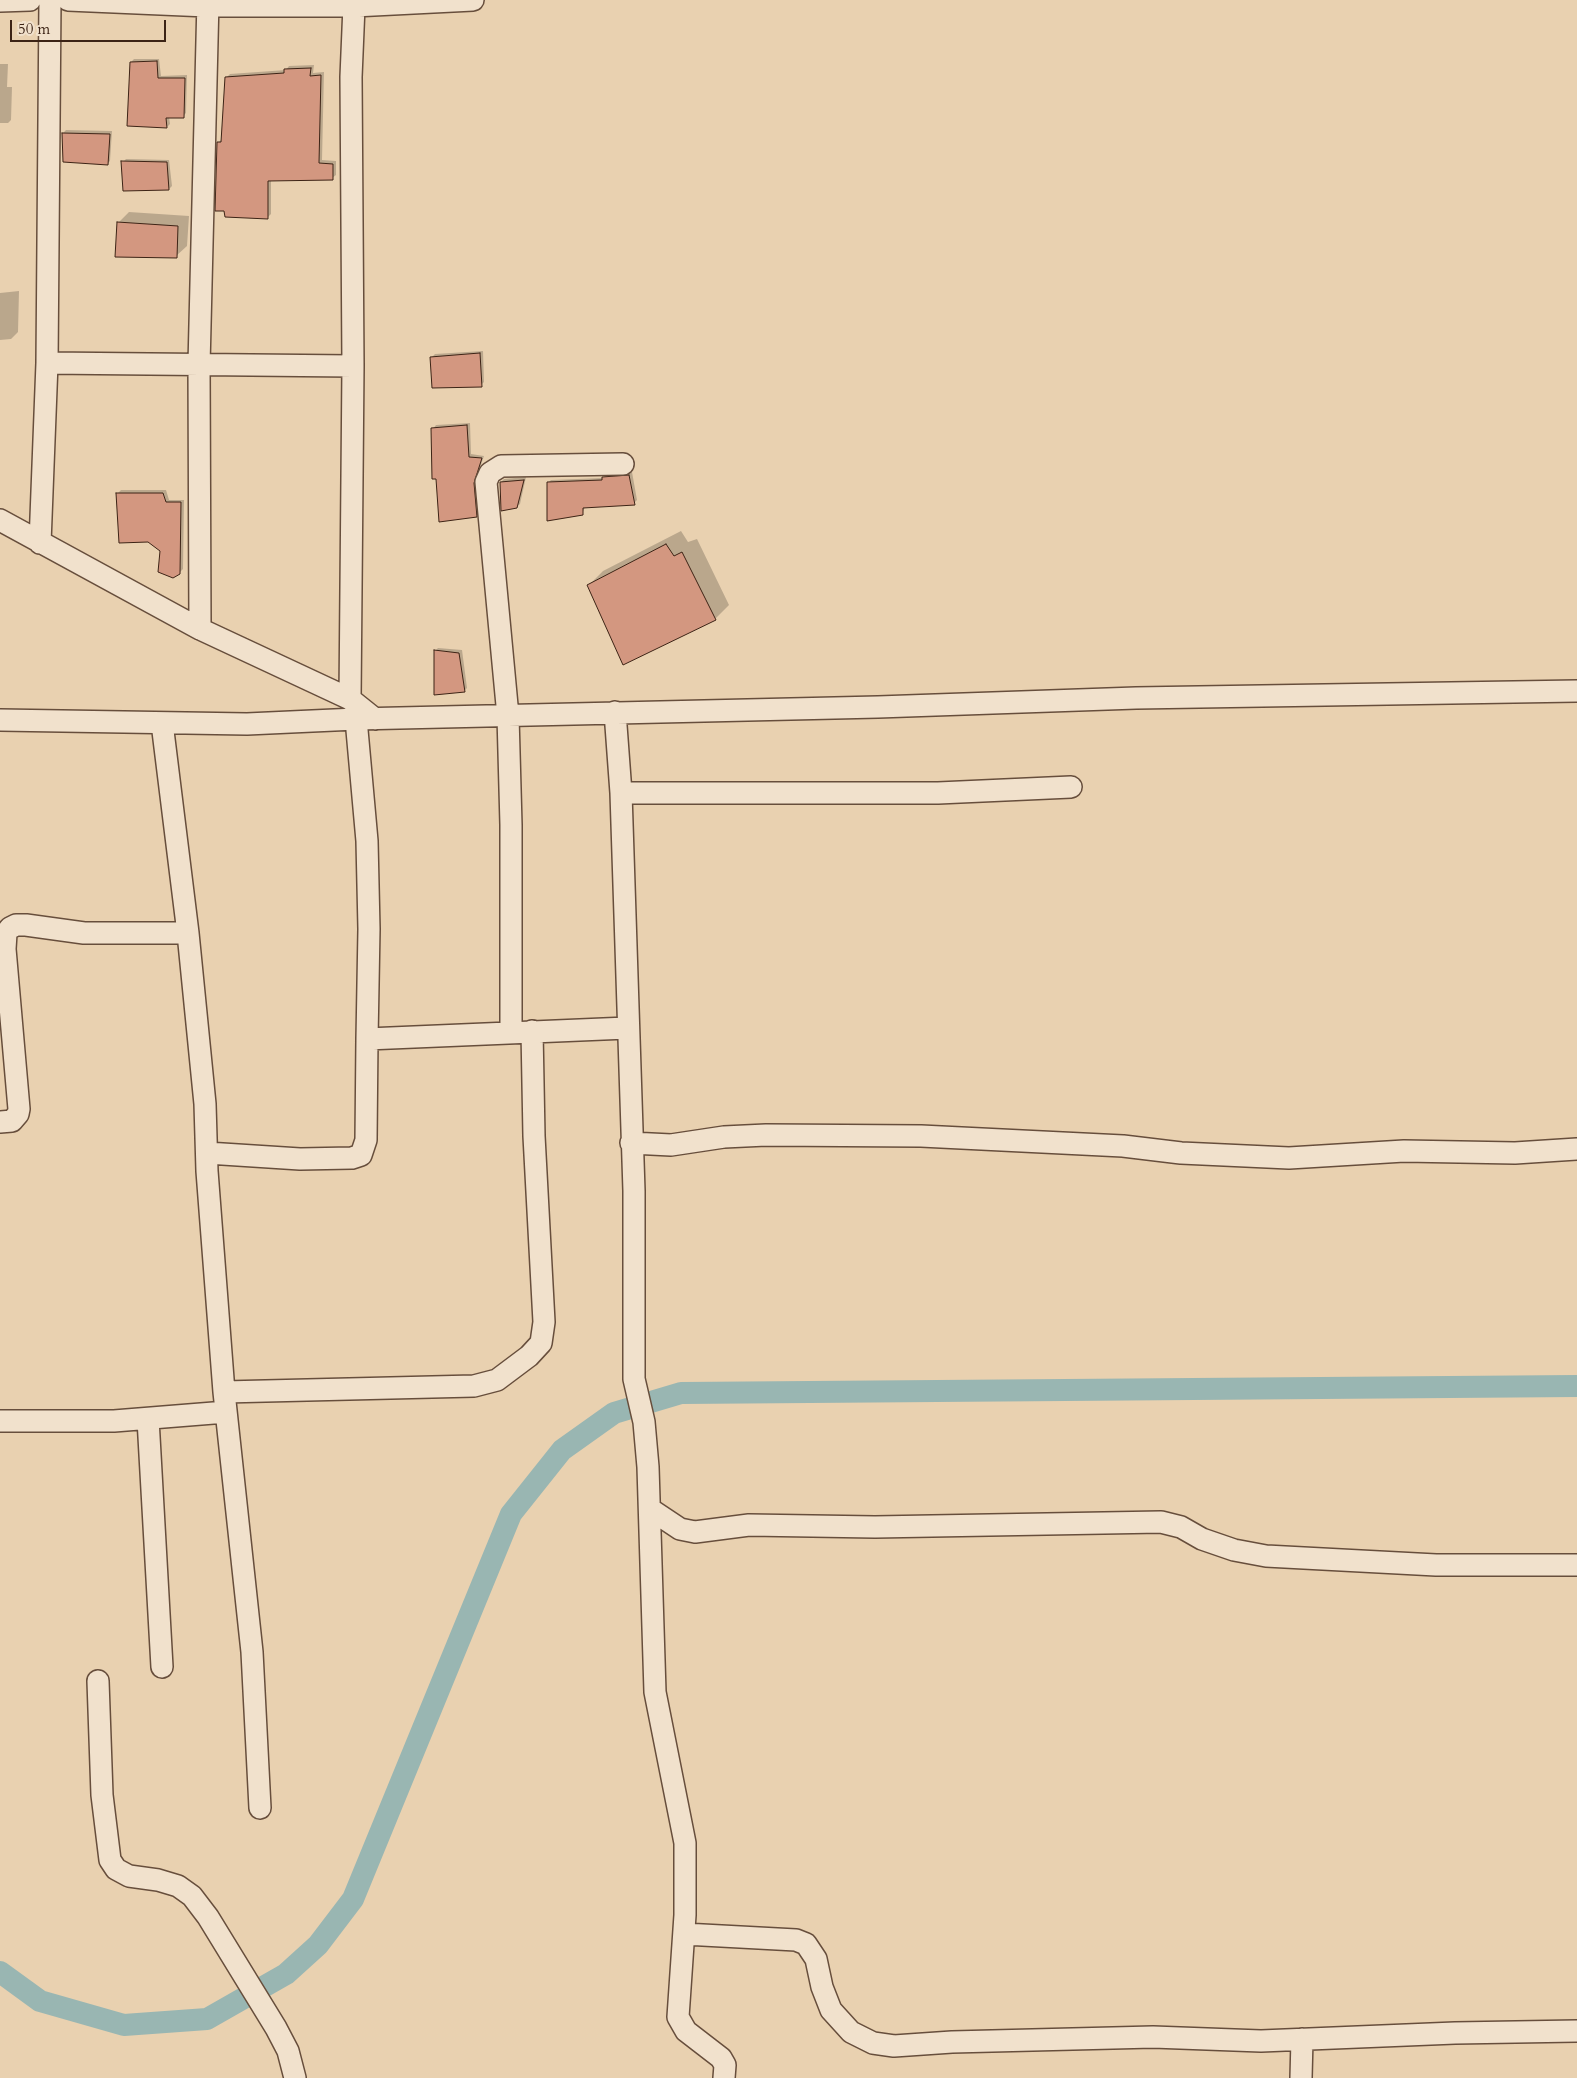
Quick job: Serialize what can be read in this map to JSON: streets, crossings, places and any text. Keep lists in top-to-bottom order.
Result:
{
  "scale_bar": "50 m"
}
